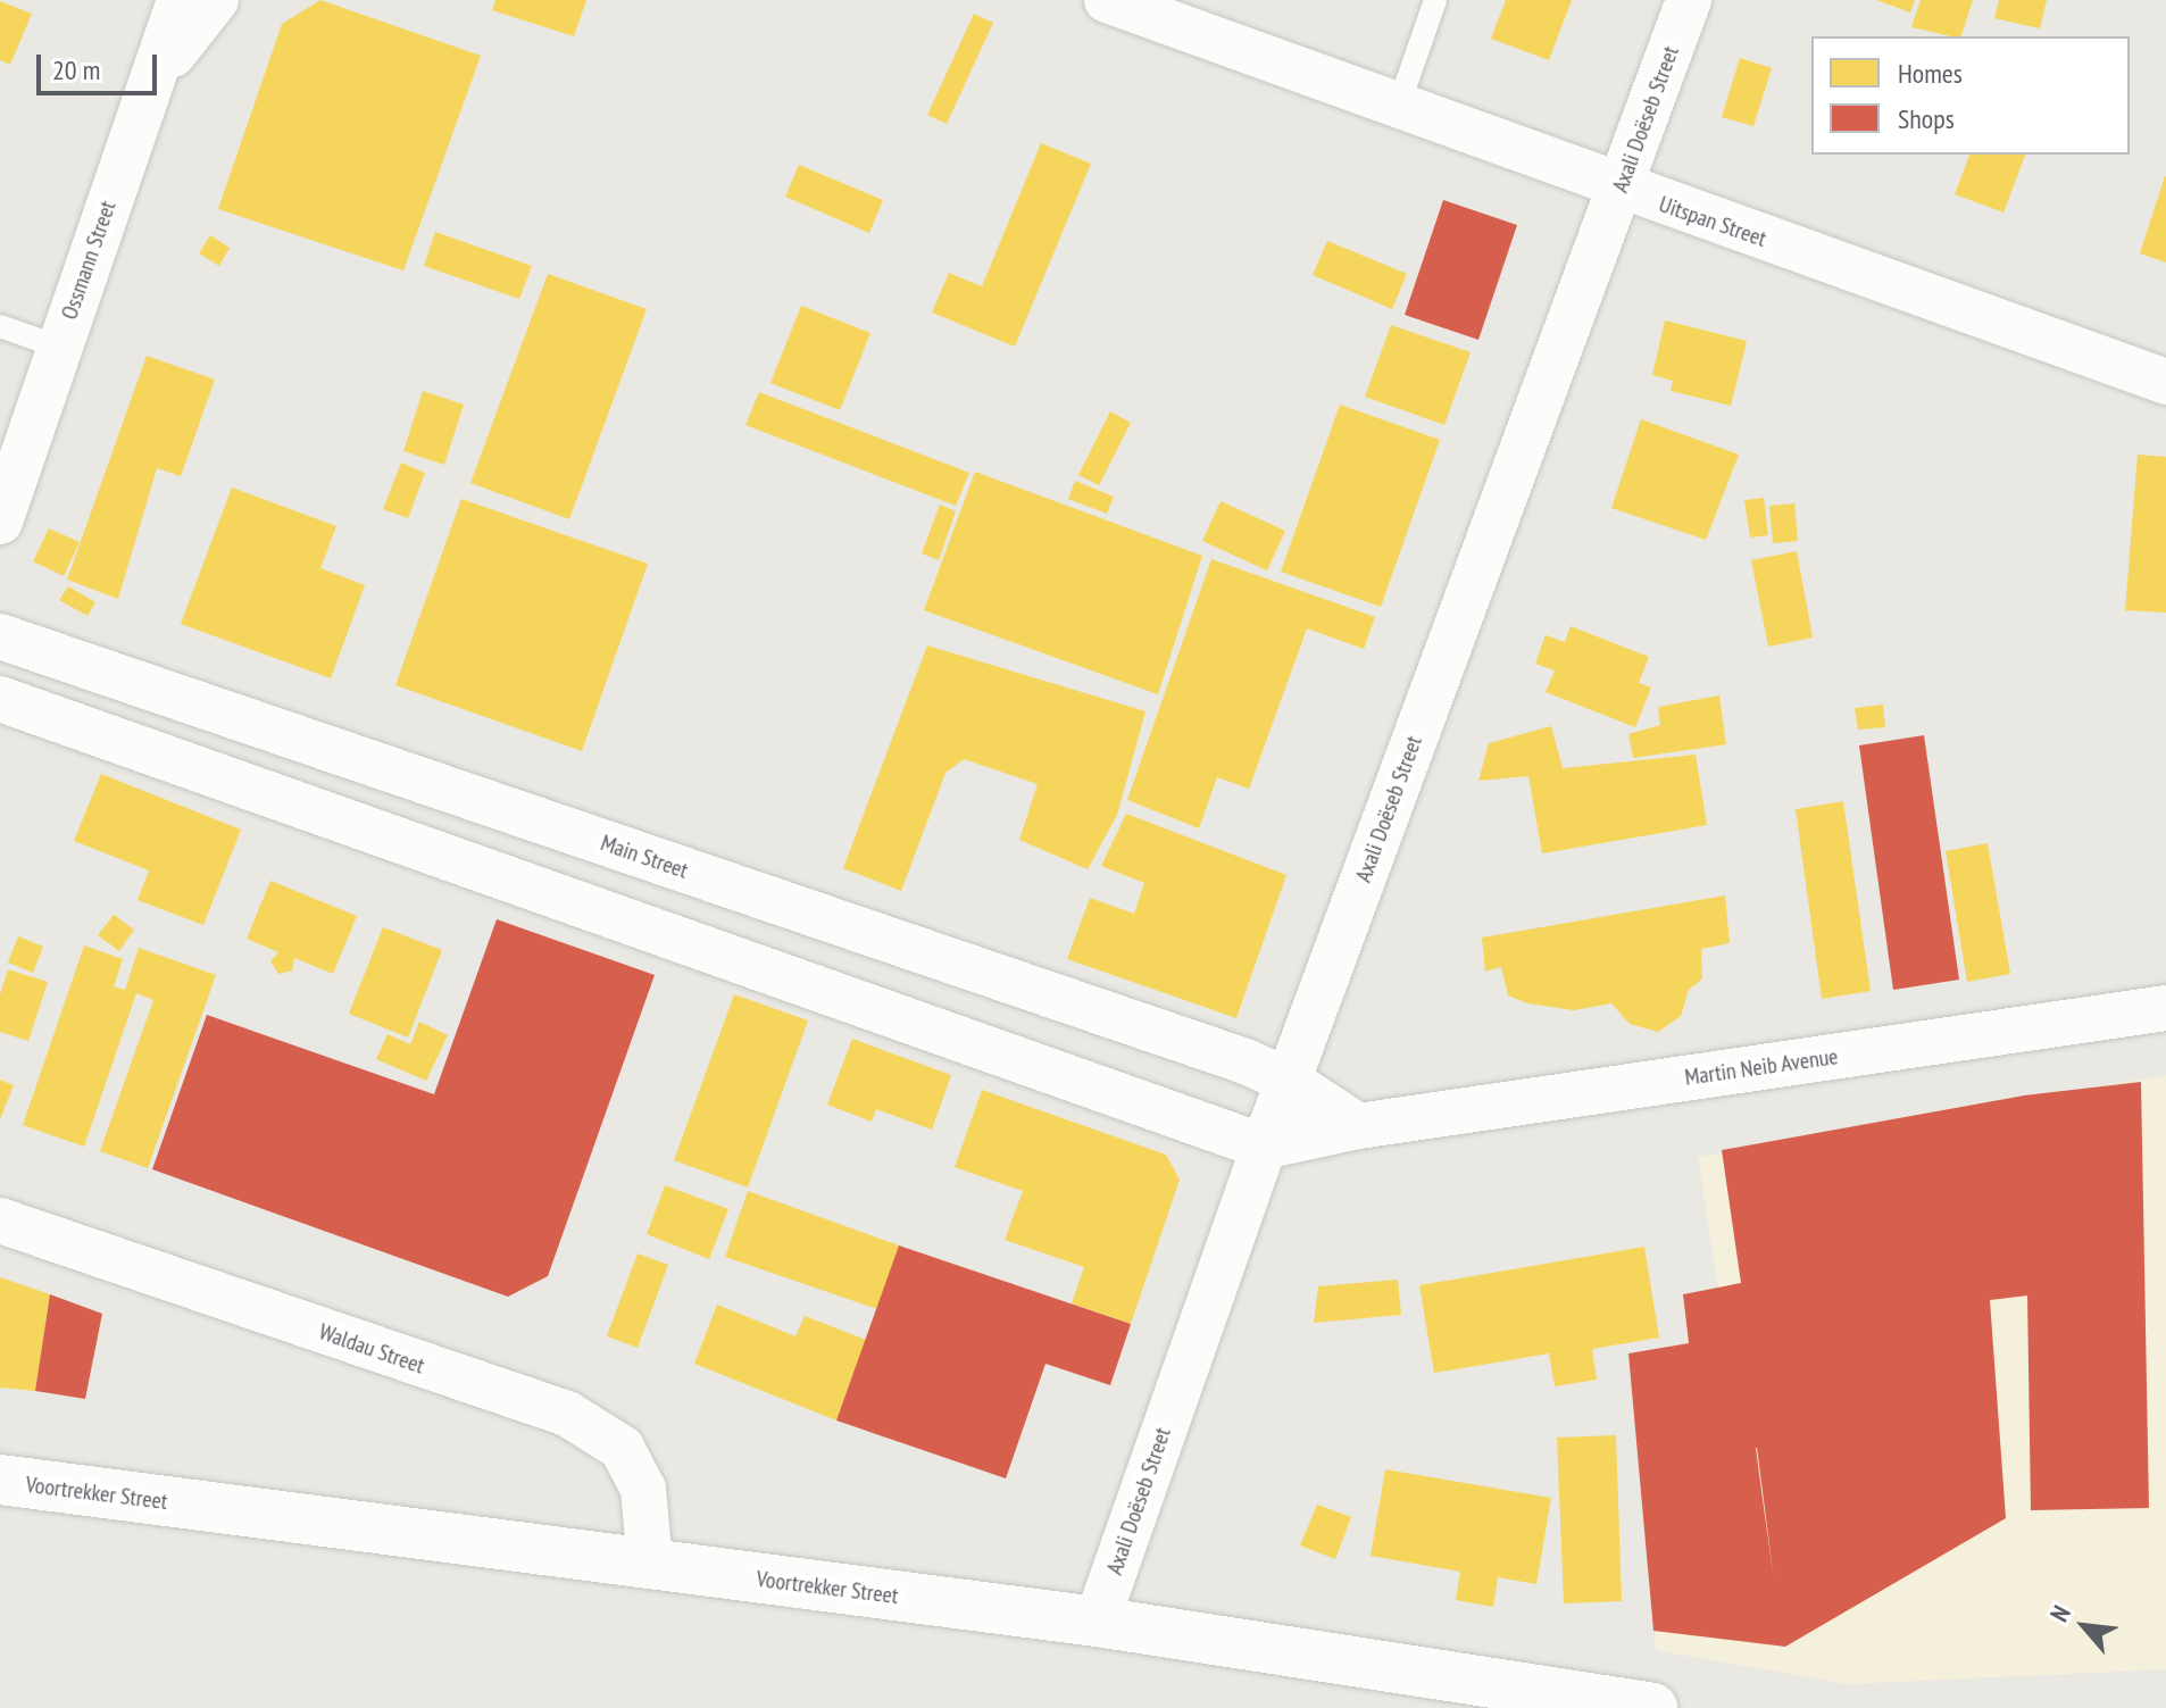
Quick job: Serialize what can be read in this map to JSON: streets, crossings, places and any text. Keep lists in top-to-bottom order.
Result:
{
  "streets": {
    "main road": ["Voortrekker Street"],
    "street": [
      "Axali Doëseb Street",
      "Uitspan Street",
      "Ossmann Street",
      "Main Street",
      "Martin Neib Avenue",
      "Waldau Street"
    ]
  },
  "crossings": [
    ["Axali Doëseb Street", "Uitspan Street"],
    ["Axali Doëseb Street", "Main Street"],
    ["Axali Doëseb Street", "Martin Neib Avenue"],
    ["Axali Doëseb Street", "Voortrekker Street"],
    ["Waldau Street", "Voortrekker Street"]
  ],
  "legend": ["Homes", "Shops"],
  "scale_bar": "20 m",
  "north": "top left"
}
